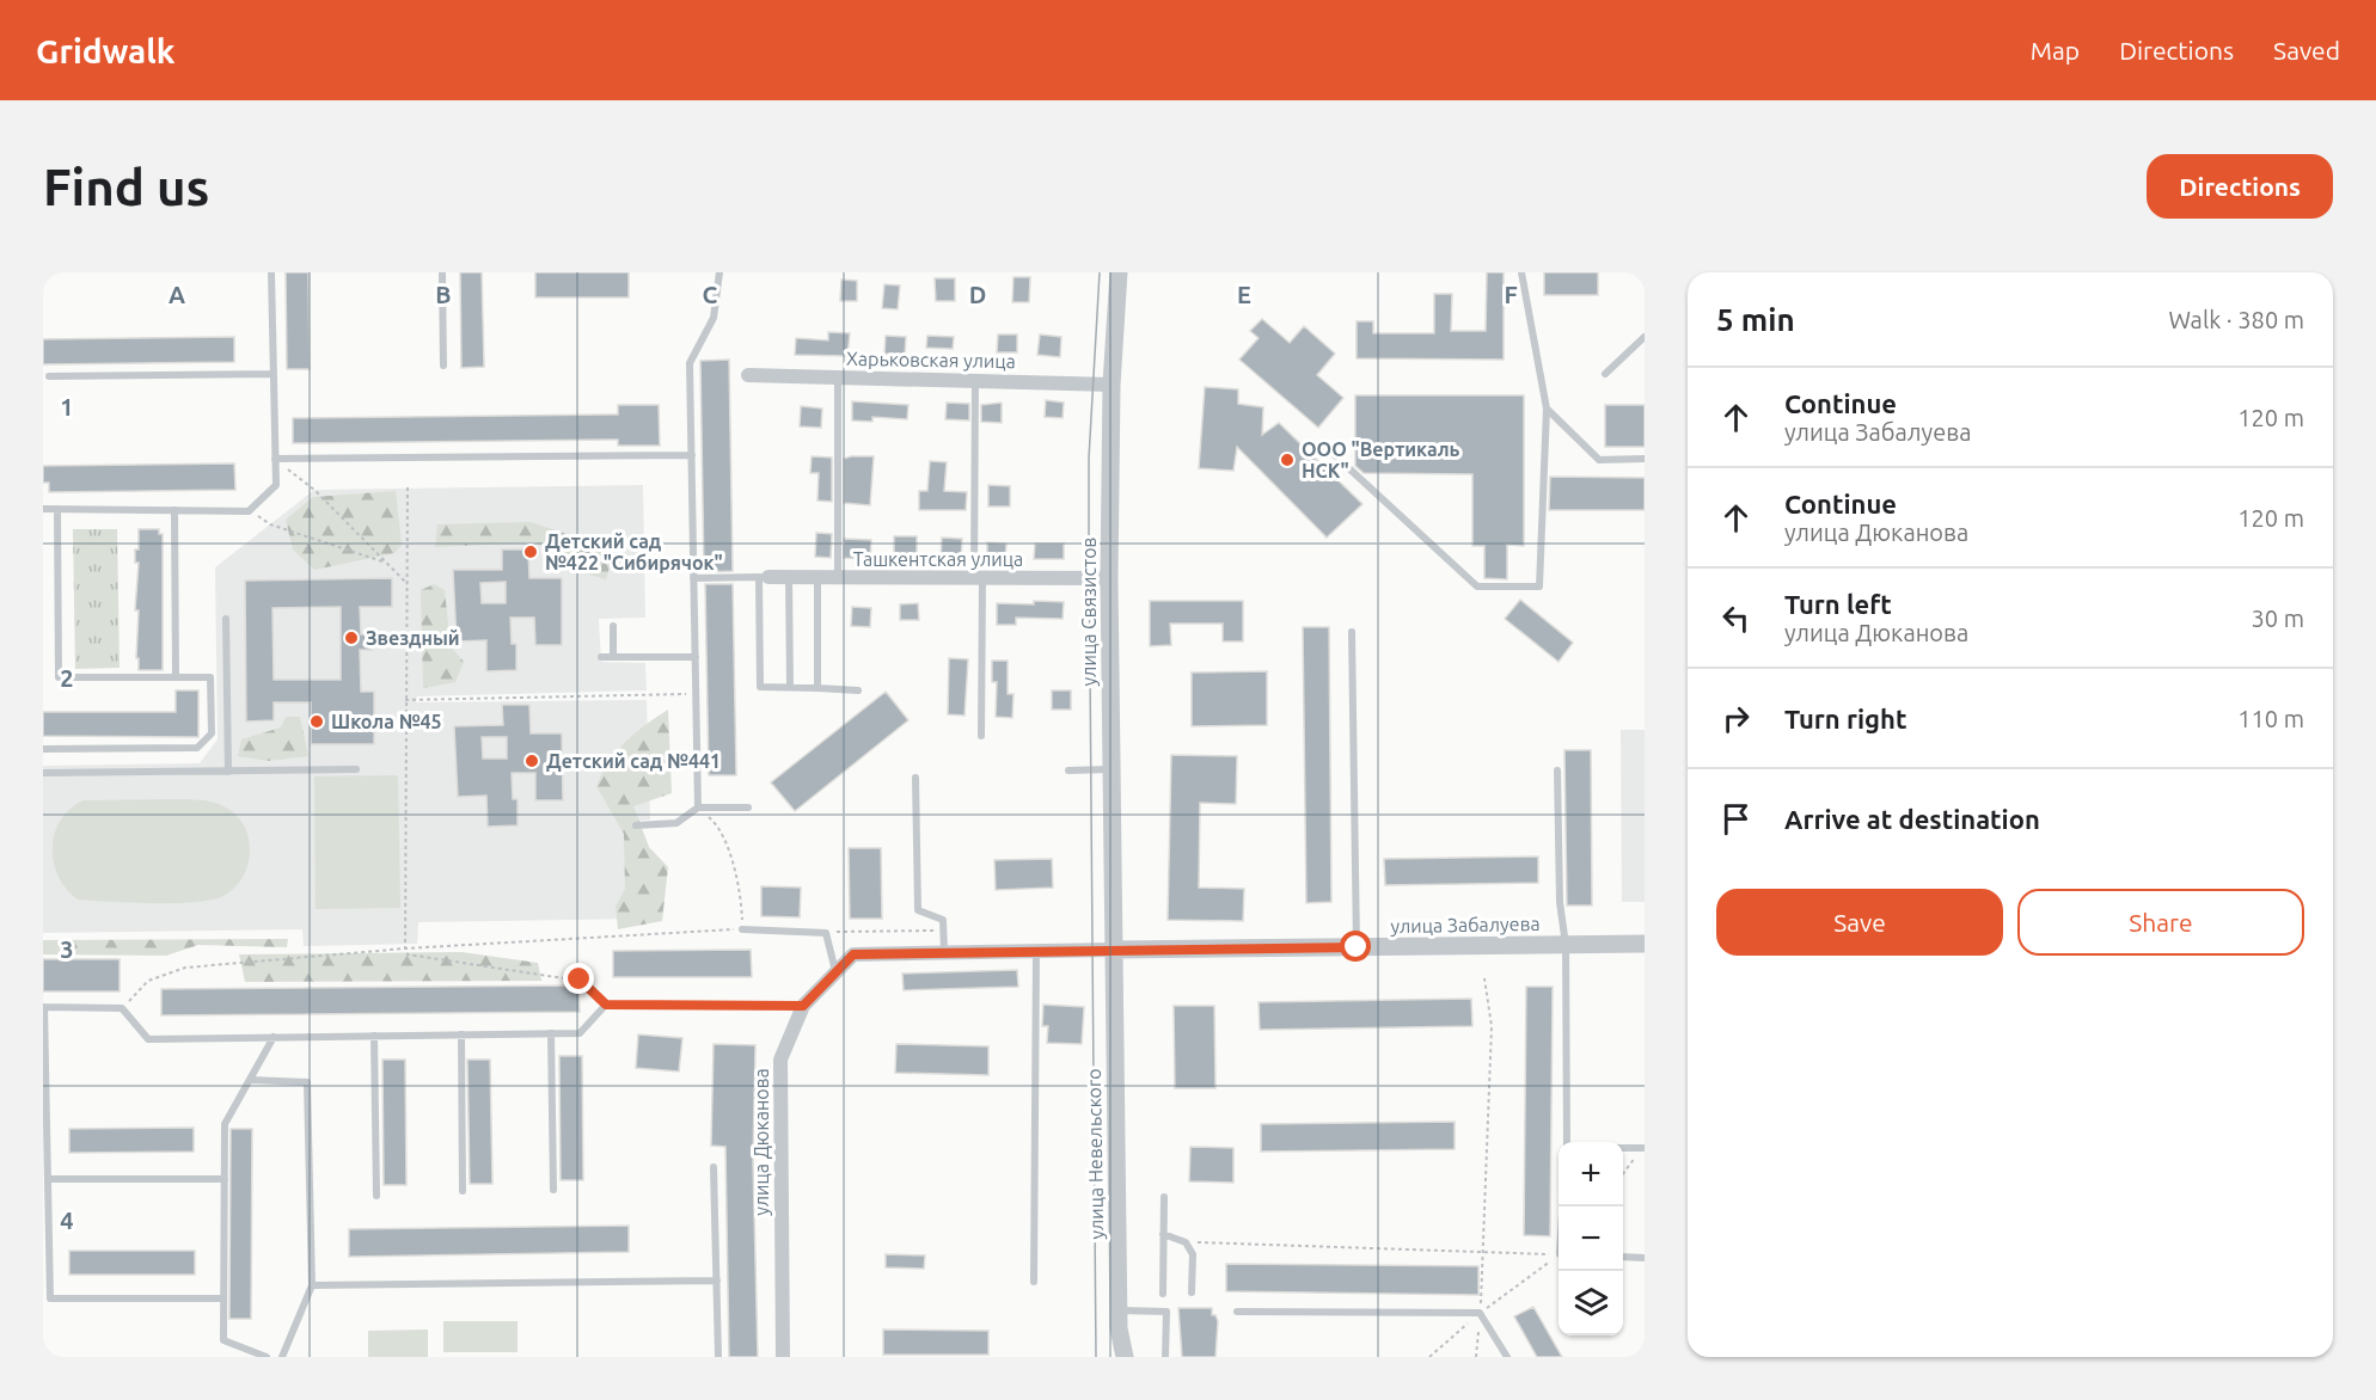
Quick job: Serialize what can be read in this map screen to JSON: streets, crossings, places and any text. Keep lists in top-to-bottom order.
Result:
{
  "streets": {
    "street": [
      "Харьковская улица",
      "Ташкентская улица",
      "улица Связистов",
      "улица Забалуева",
      "улица Дюканова",
      "улица Невельского"
    ]
  },
  "crossings": [
    ["Харьковская улица", "улица Связистов"],
    ["Ташкентская улица", "улица Связистов"],
    ["улица Связистов", "улица Забалуева"],
    ["улица Связистов", "улица Дюканова"],
    ["улица Связистов", "улица Невельского"],
    ["улица Забалуева", "улица Дюканова"],
    ["улица Забалуева", "улица Невельского"],
    ["улица Дюканова", "улица Невельского"]
  ],
  "places": [
    "ООО \"Вертикаль НСК\"",
    "Детский сад №422 \"Сибирячок\"",
    "Звездный",
    "Школа №45",
    "Детский сад №441"
  ],
  "page": {
    "header": "Gridwalk",
    "nav": ["Map", "Directions", "Saved"],
    "buttons": [
      "Directions",
      ["Save", "Share"]
    ],
    "title": "Find us",
    "heading": ["5 min", "Walk · 380 m"],
    "list": [
      ["Continue", "улица Забалуева", "120 m"],
      ["Continue", "улица Дюканова", "120 m"],
      ["Turn left", "улица Дюканова", "30 m"],
      ["Turn right", "110 m"],
      "Arrive at destination"
    ],
    "map_buttons": ["+", "−"]
  },
  "grid": {
    "columns": [
      "A",
      "B",
      "C",
      "D",
      "E",
      "F"
    ],
    "rows": [
      "1",
      "2",
      "3",
      "4"
    ]
  }
}
